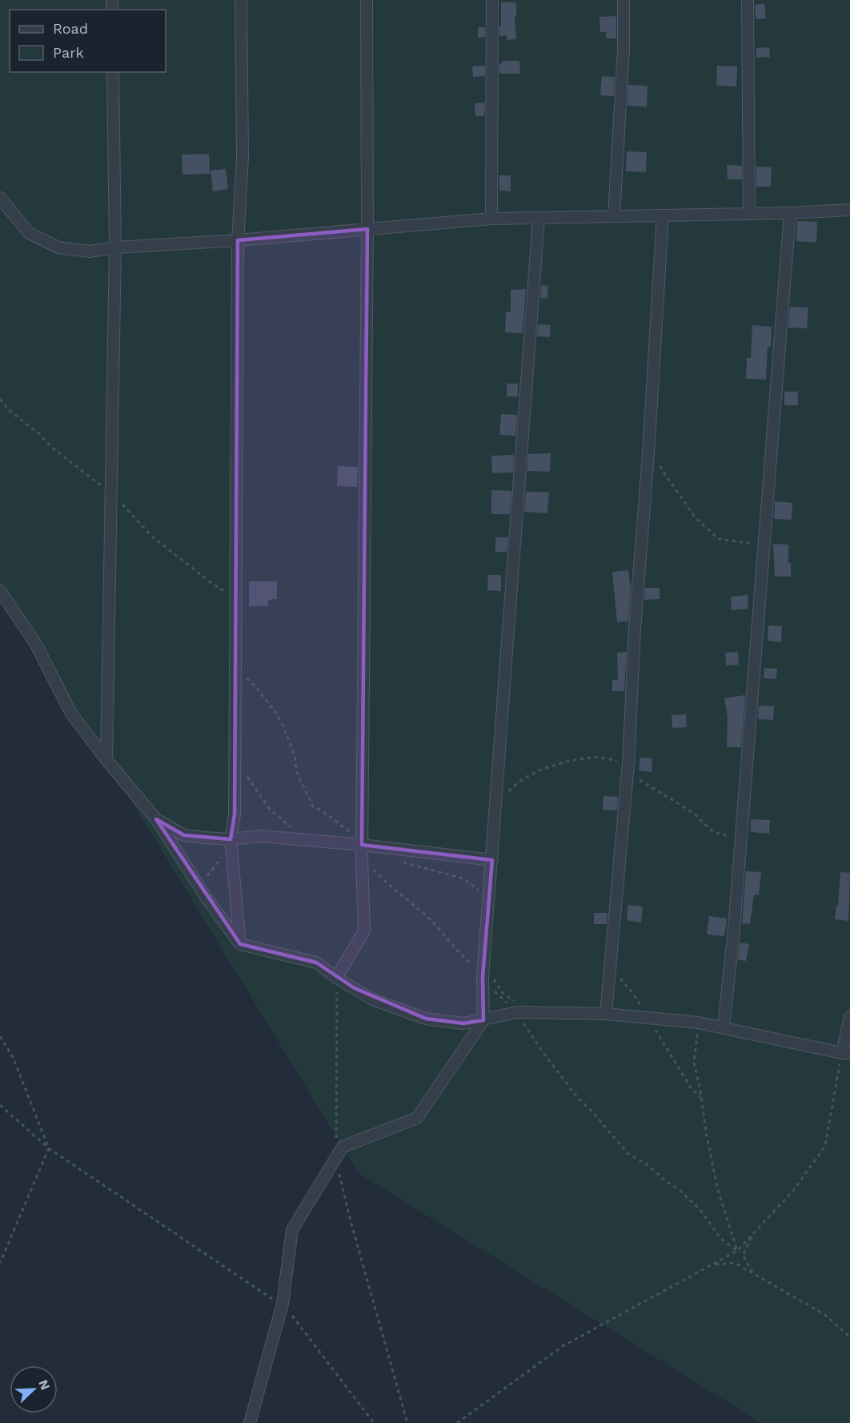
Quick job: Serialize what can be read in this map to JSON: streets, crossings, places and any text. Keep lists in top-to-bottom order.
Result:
{
  "legend": ["Road", "Park"],
  "north": "top right"
}
